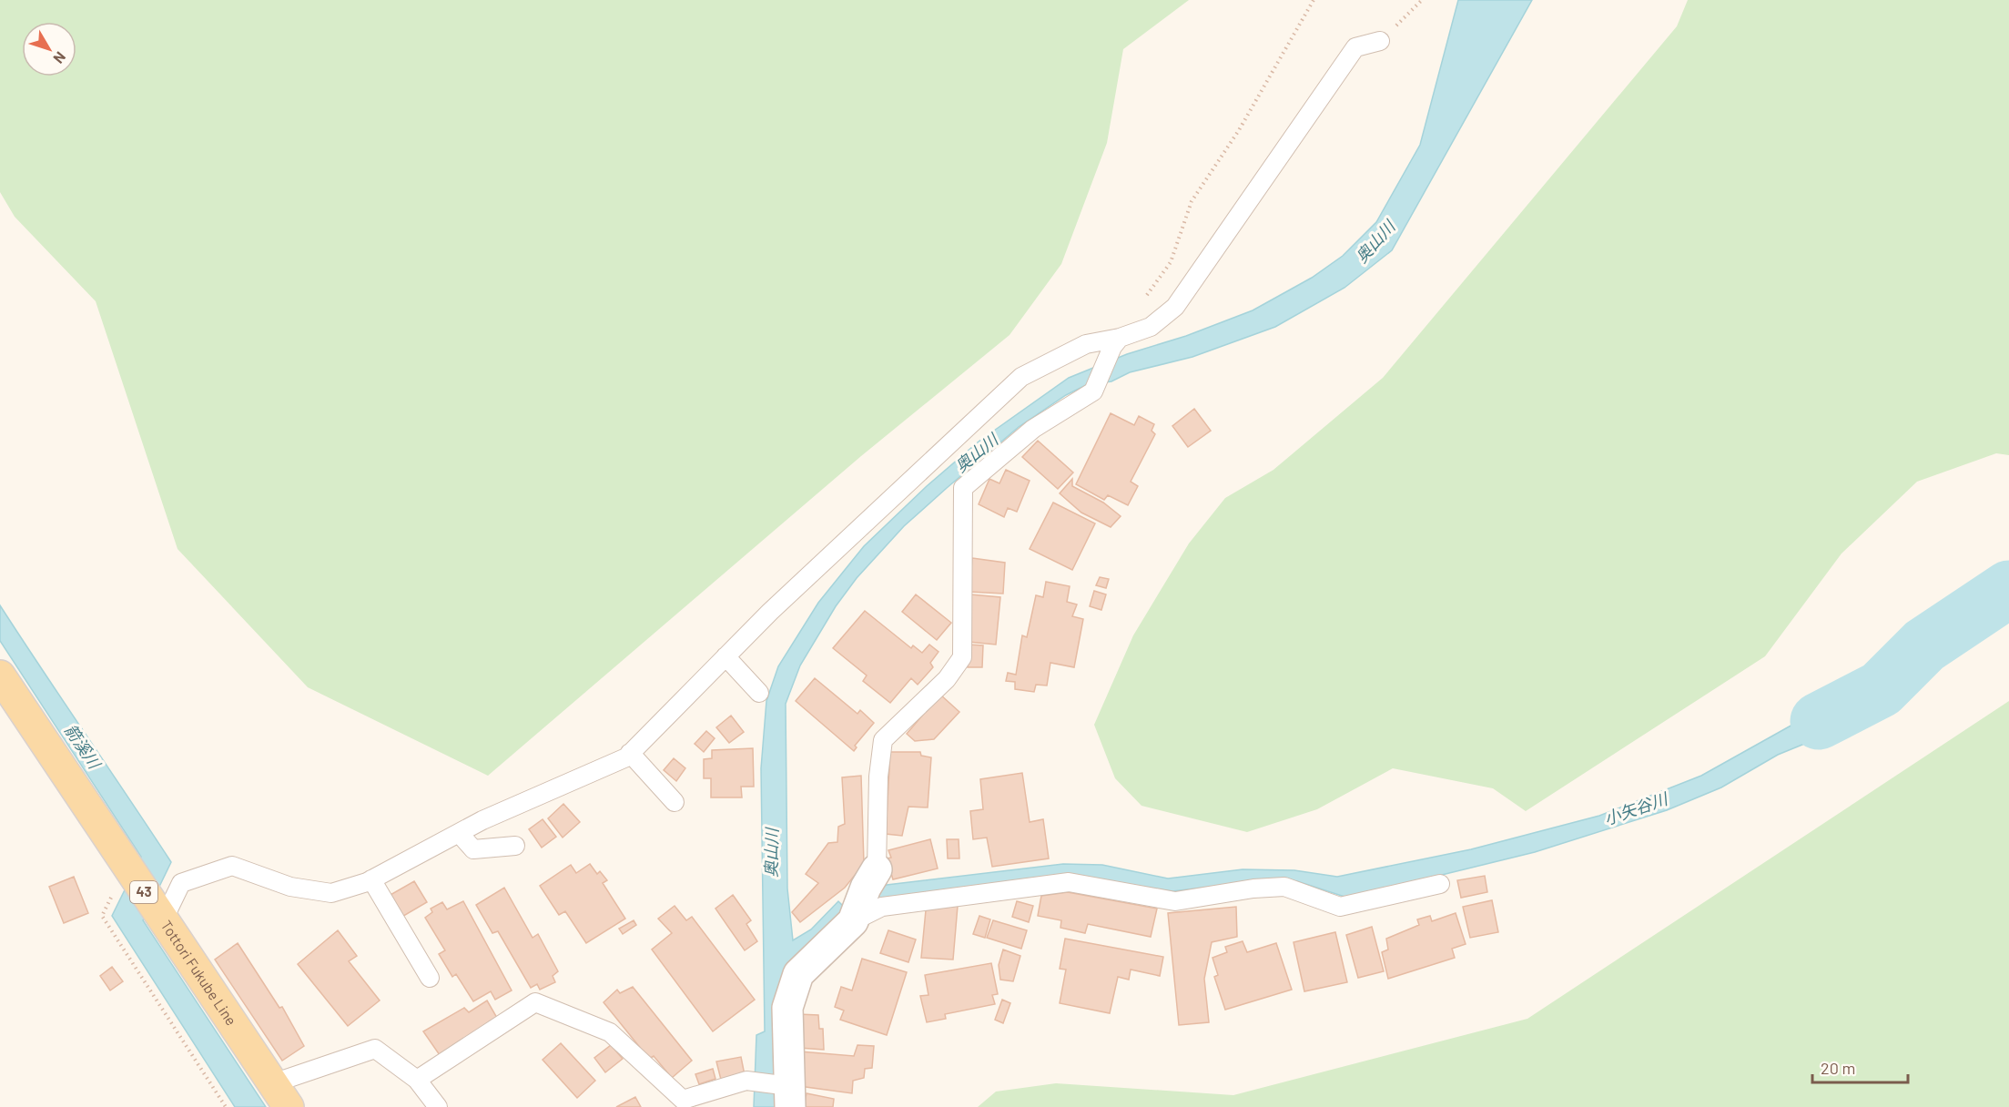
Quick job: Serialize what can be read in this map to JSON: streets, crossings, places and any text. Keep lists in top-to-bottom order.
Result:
{
  "streets": {
    "main road": ["43", "Tottori Fukube Line"]
  },
  "water": ["奥山川", "箭溪川", "小矢谷川"],
  "scale_bar": "20 m",
  "north": "bottom right"
}
